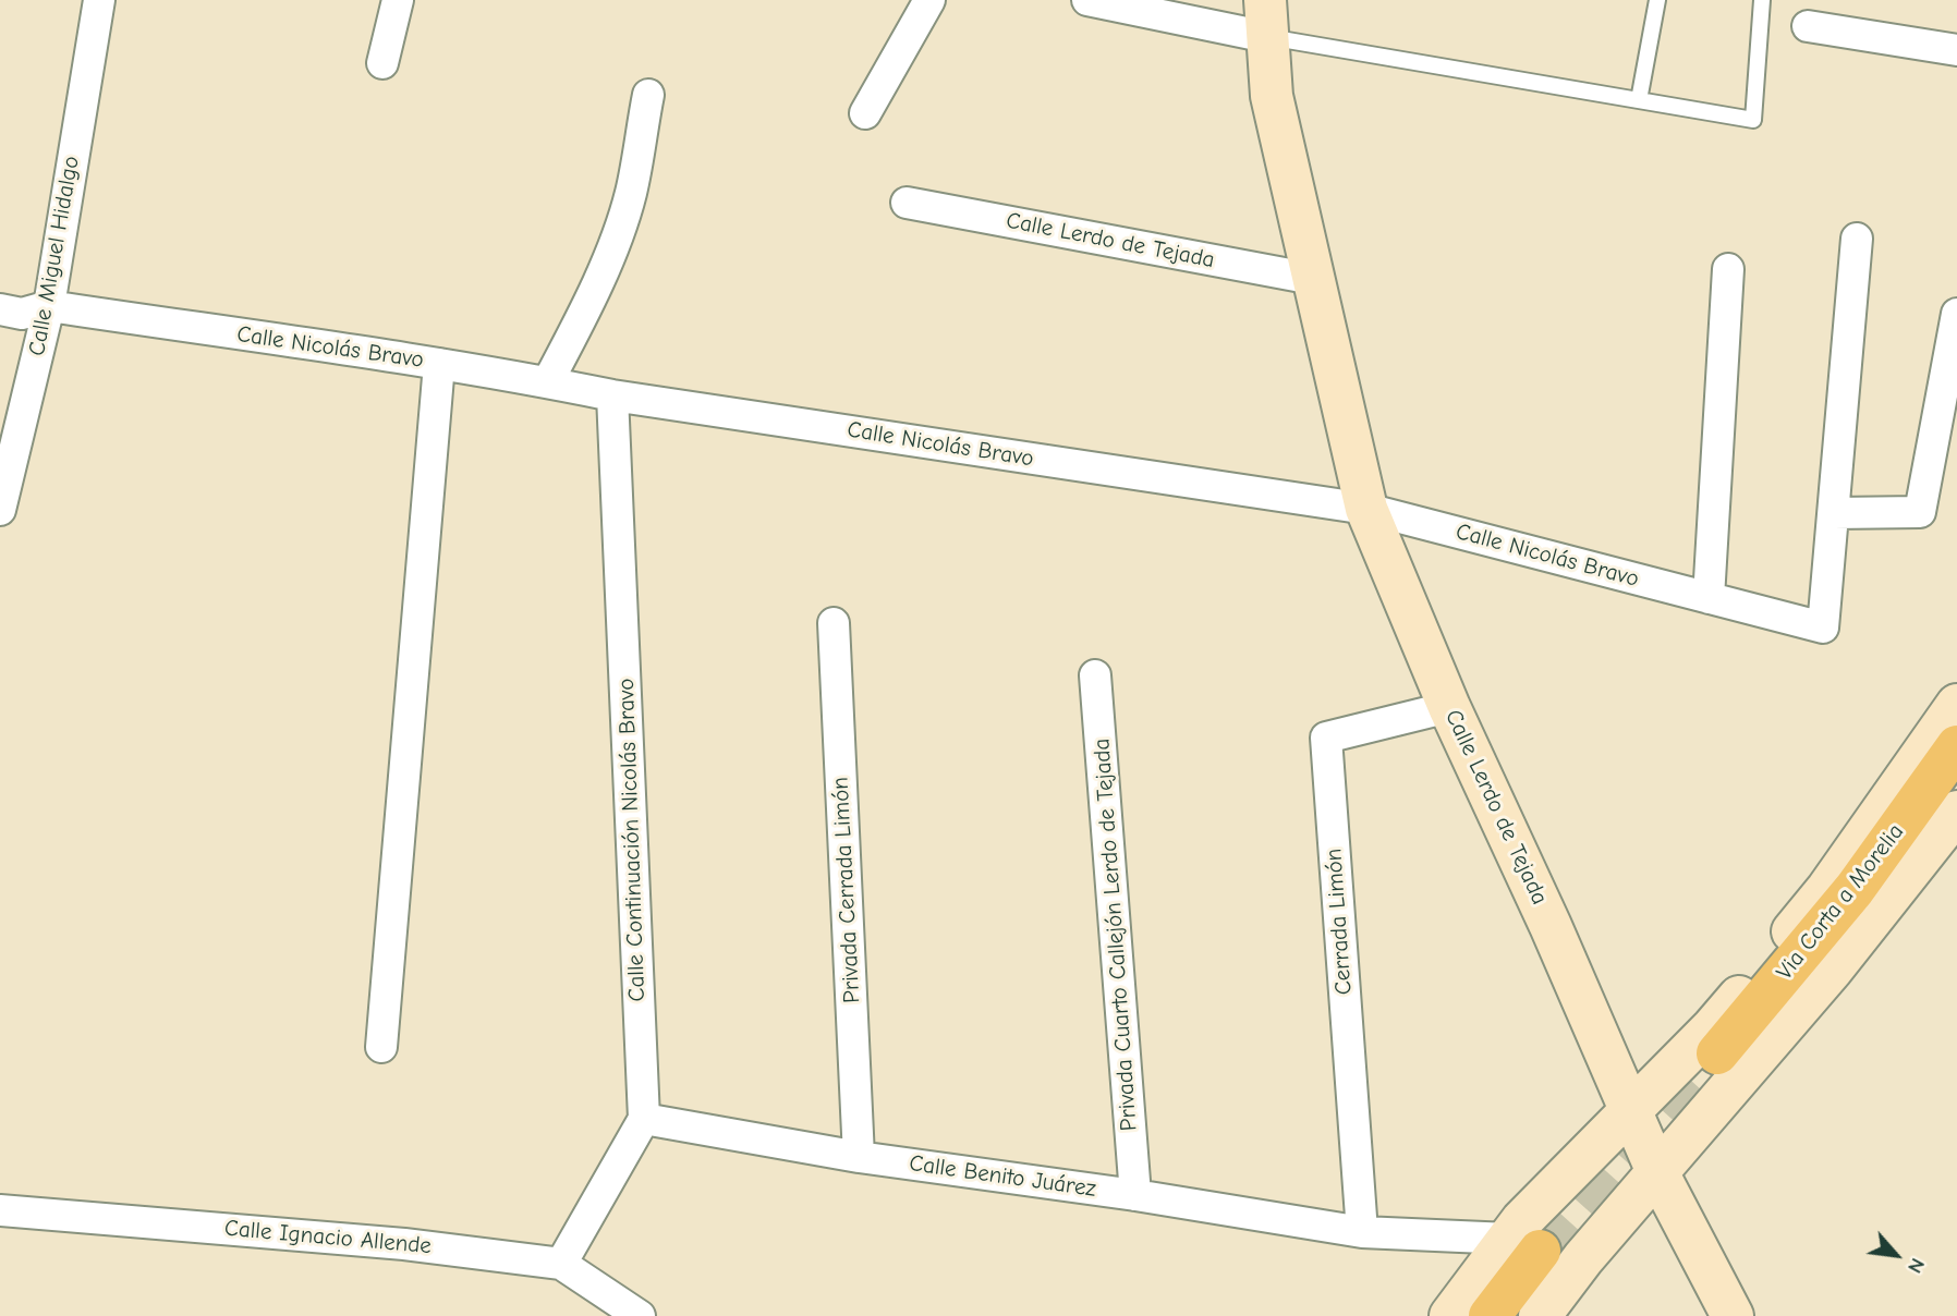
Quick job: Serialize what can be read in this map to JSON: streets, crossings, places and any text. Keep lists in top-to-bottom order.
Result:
{
  "streets": {
    "main road": ["Via Corta a Morelia"],
    "street": [
      "Calle Lerdo de Tejada",
      "Calle Miguel Hidalgo",
      "Calle Nicolás Bravo",
      "Calle Continuación Nicolás Bravo",
      "Privada Cerrada Limón",
      "Cerrada Limón",
      "Privada Cuarto Callejón Lerdo de Tejada",
      "Calle Benito Juárez",
      "Calle Ignacio Allende"
    ]
  },
  "crossings": [
    ["Calle Lerdo de Tejada", "Calle Nicolás Bravo"],
    ["Calle Lerdo de Tejada", "Cerrada Limón"],
    ["Calle Miguel Hidalgo", "Calle Nicolás Bravo"],
    ["Calle Nicolás Bravo", "Calle Continuación Nicolás Bravo"],
    ["Calle Continuación Nicolás Bravo", "Calle Benito Juárez"],
    ["Privada Cerrada Limón", "Calle Benito Juárez"],
    ["Cerrada Limón", "Calle Benito Juárez"],
    ["Privada Cuarto Callejón Lerdo de Tejada", "Calle Benito Juárez"]
  ],
  "north": "bottom right"
}
